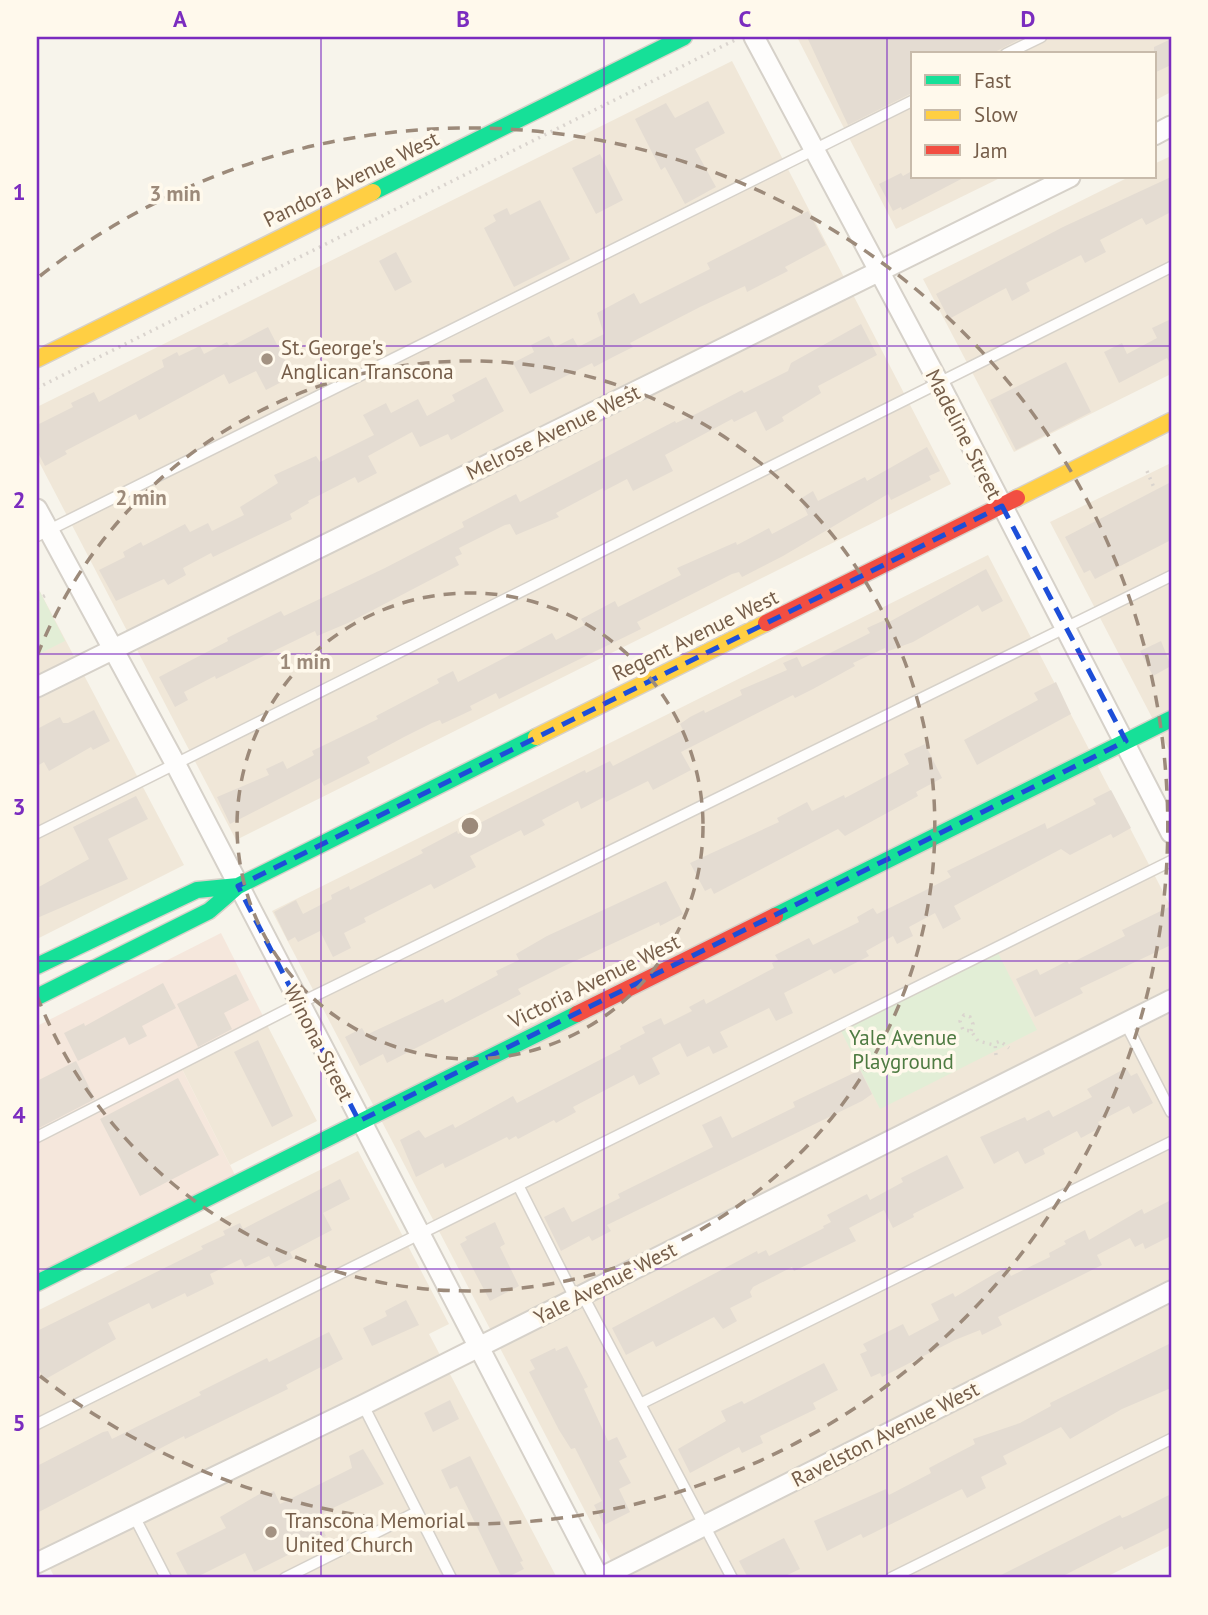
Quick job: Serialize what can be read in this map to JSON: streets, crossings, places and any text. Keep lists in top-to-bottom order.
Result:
{
  "streets": {
    "street": [
      "Pandora Avenue West",
      "Melrose Avenue West",
      "Madeline Street",
      "Regent Avenue West",
      "Victoria Avenue West",
      "Winona Street",
      "Yale Avenue West",
      "Ravelston Avenue West"
    ]
  },
  "crossings": [
    ["Melrose Avenue West", "Madeline Street"],
    ["Melrose Avenue West", "Winona Street"],
    ["Madeline Street", "Regent Avenue West"],
    ["Madeline Street", "Victoria Avenue West"],
    ["Regent Avenue West", "Winona Street"],
    ["Victoria Avenue West", "Winona Street"],
    ["Winona Street", "Yale Avenue West"],
    ["Winona Street", "Ravelston Avenue West"]
  ],
  "parks": ["Yale Avenue Playground"],
  "places": ["St. George's Anglican Transcona", "Transcona Memorial United Church"],
  "legend": ["Fast", "Slow", "Jam"],
  "grid": {
    "columns": [
      "A",
      "B",
      "C",
      "D"
    ],
    "rows": [
      "1",
      "2",
      "3",
      "4",
      "5"
    ]
  },
  "rings": ["3 min", "2 min", "1 min"]
}
